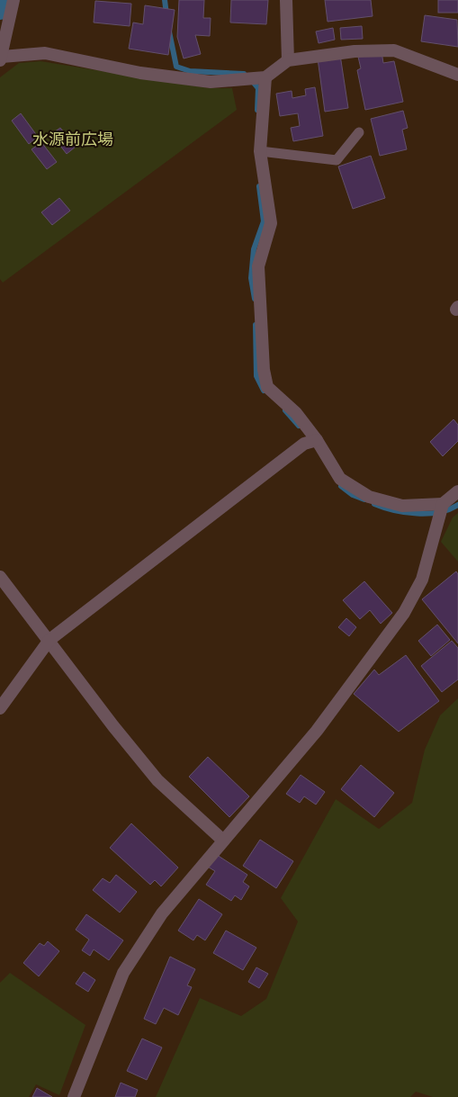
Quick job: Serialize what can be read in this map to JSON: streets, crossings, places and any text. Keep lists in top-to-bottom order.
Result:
{
  "parks": ["水源前広場"]
}
